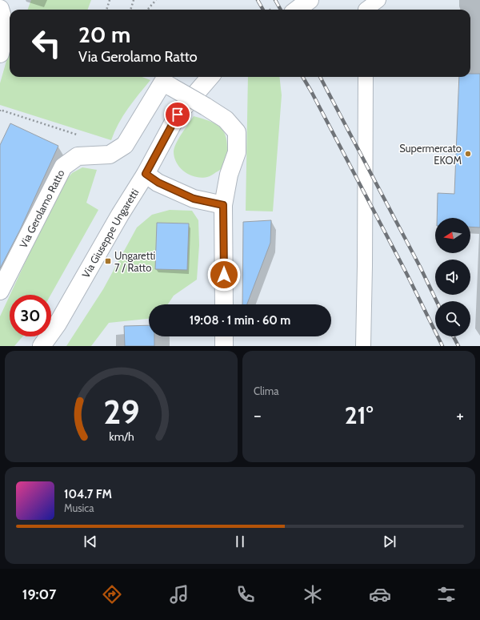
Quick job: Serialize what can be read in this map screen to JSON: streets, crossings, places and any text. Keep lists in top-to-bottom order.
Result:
{
  "streets": {
    "street": ["Via Gerolamo Ratto", "Via Giuseppe Ungaretti"]
  },
  "places": {
    "other": ["Supermercato EKOM"],
    "transit": ["Ungaretti 7 / Ratto"]
  },
  "north": "left",
  "page": {
    "turn": ["20 m", "Via Gerolamo Ratto"],
    "limit": "30",
    "trip": "19:08 · 1 min · 60 m",
    "tile": "Clima",
    "heat": ["−", "21°", "+"],
    "song": ["104.7 FM", "Musica"],
    "tabs": "19:07",
    "gauge": ["29", "km/h"]
  }
}
